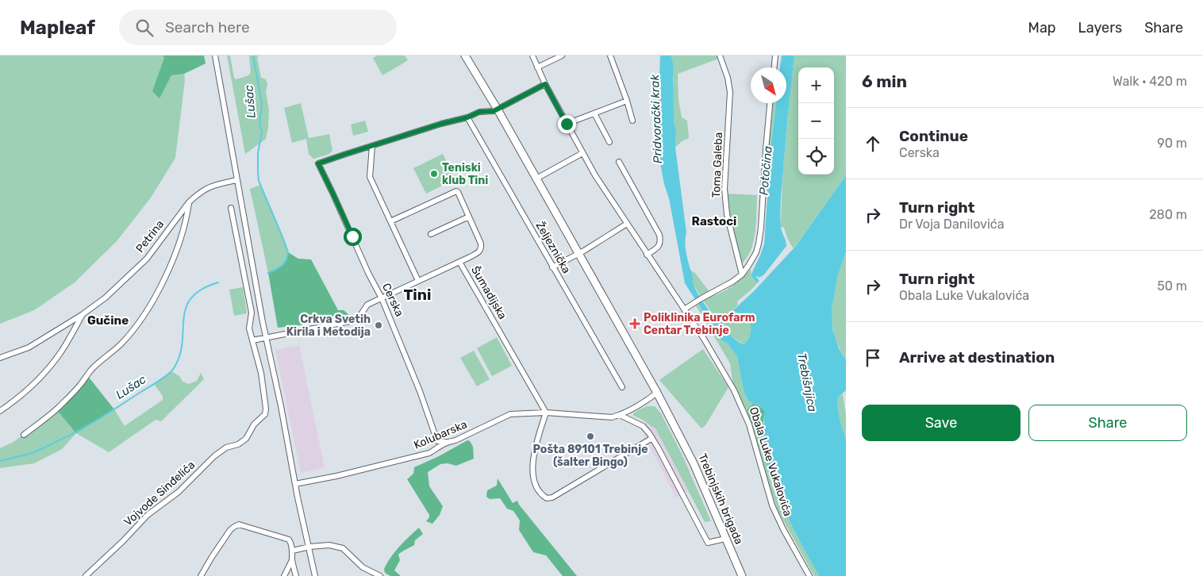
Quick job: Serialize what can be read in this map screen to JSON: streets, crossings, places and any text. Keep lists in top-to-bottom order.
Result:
{
  "streets": {
    "street": [
      "Toma Galeba",
      "Petrina",
      "Željeznička",
      "Šumadijska",
      "Cerska",
      "Kolubarska",
      "Obala Luke Vukalovića",
      "Vojvode Sinđelića",
      "Trebinjskih brigada"
    ]
  },
  "crossings": [
    ["Šumadijska", "Kolubarska"],
    ["Cerska", "Kolubarska"],
    ["Kolubarska", "Trebinjskih brigada"]
  ],
  "districts": ["Rastoci", "Tini", "Gučine"],
  "water": [
    "Lušac",
    "Pridvorački krak",
    "Potočina",
    "Trebišnjica"
  ],
  "places": {
    "other": ["Teniski klub Tini", "Crkva Svetih Kirila i Metodija", "Pošta 89101 Trebinje (šalter Bingo)"],
    "health": ["Poliklinika Eurofarm Centar Trebinje"]
  },
  "north": "bottom right",
  "page": {
    "header": "Mapleaf",
    "search": "Search here",
    "nav": ["Map", "Layers", "Share"],
    "heading": ["6 min", "Walk · 420 m"],
    "map_buttons": ["+", "−"],
    "list": [
      ["Continue", "Cerska", "90 m"],
      ["Turn right", "Dr Voja Danilovića", "280 m"],
      ["Turn right", "Obala Luke Vukalovića", "50 m"],
      "Arrive at destination"
    ],
    "buttons": ["Save", "Share"]
  }
}
